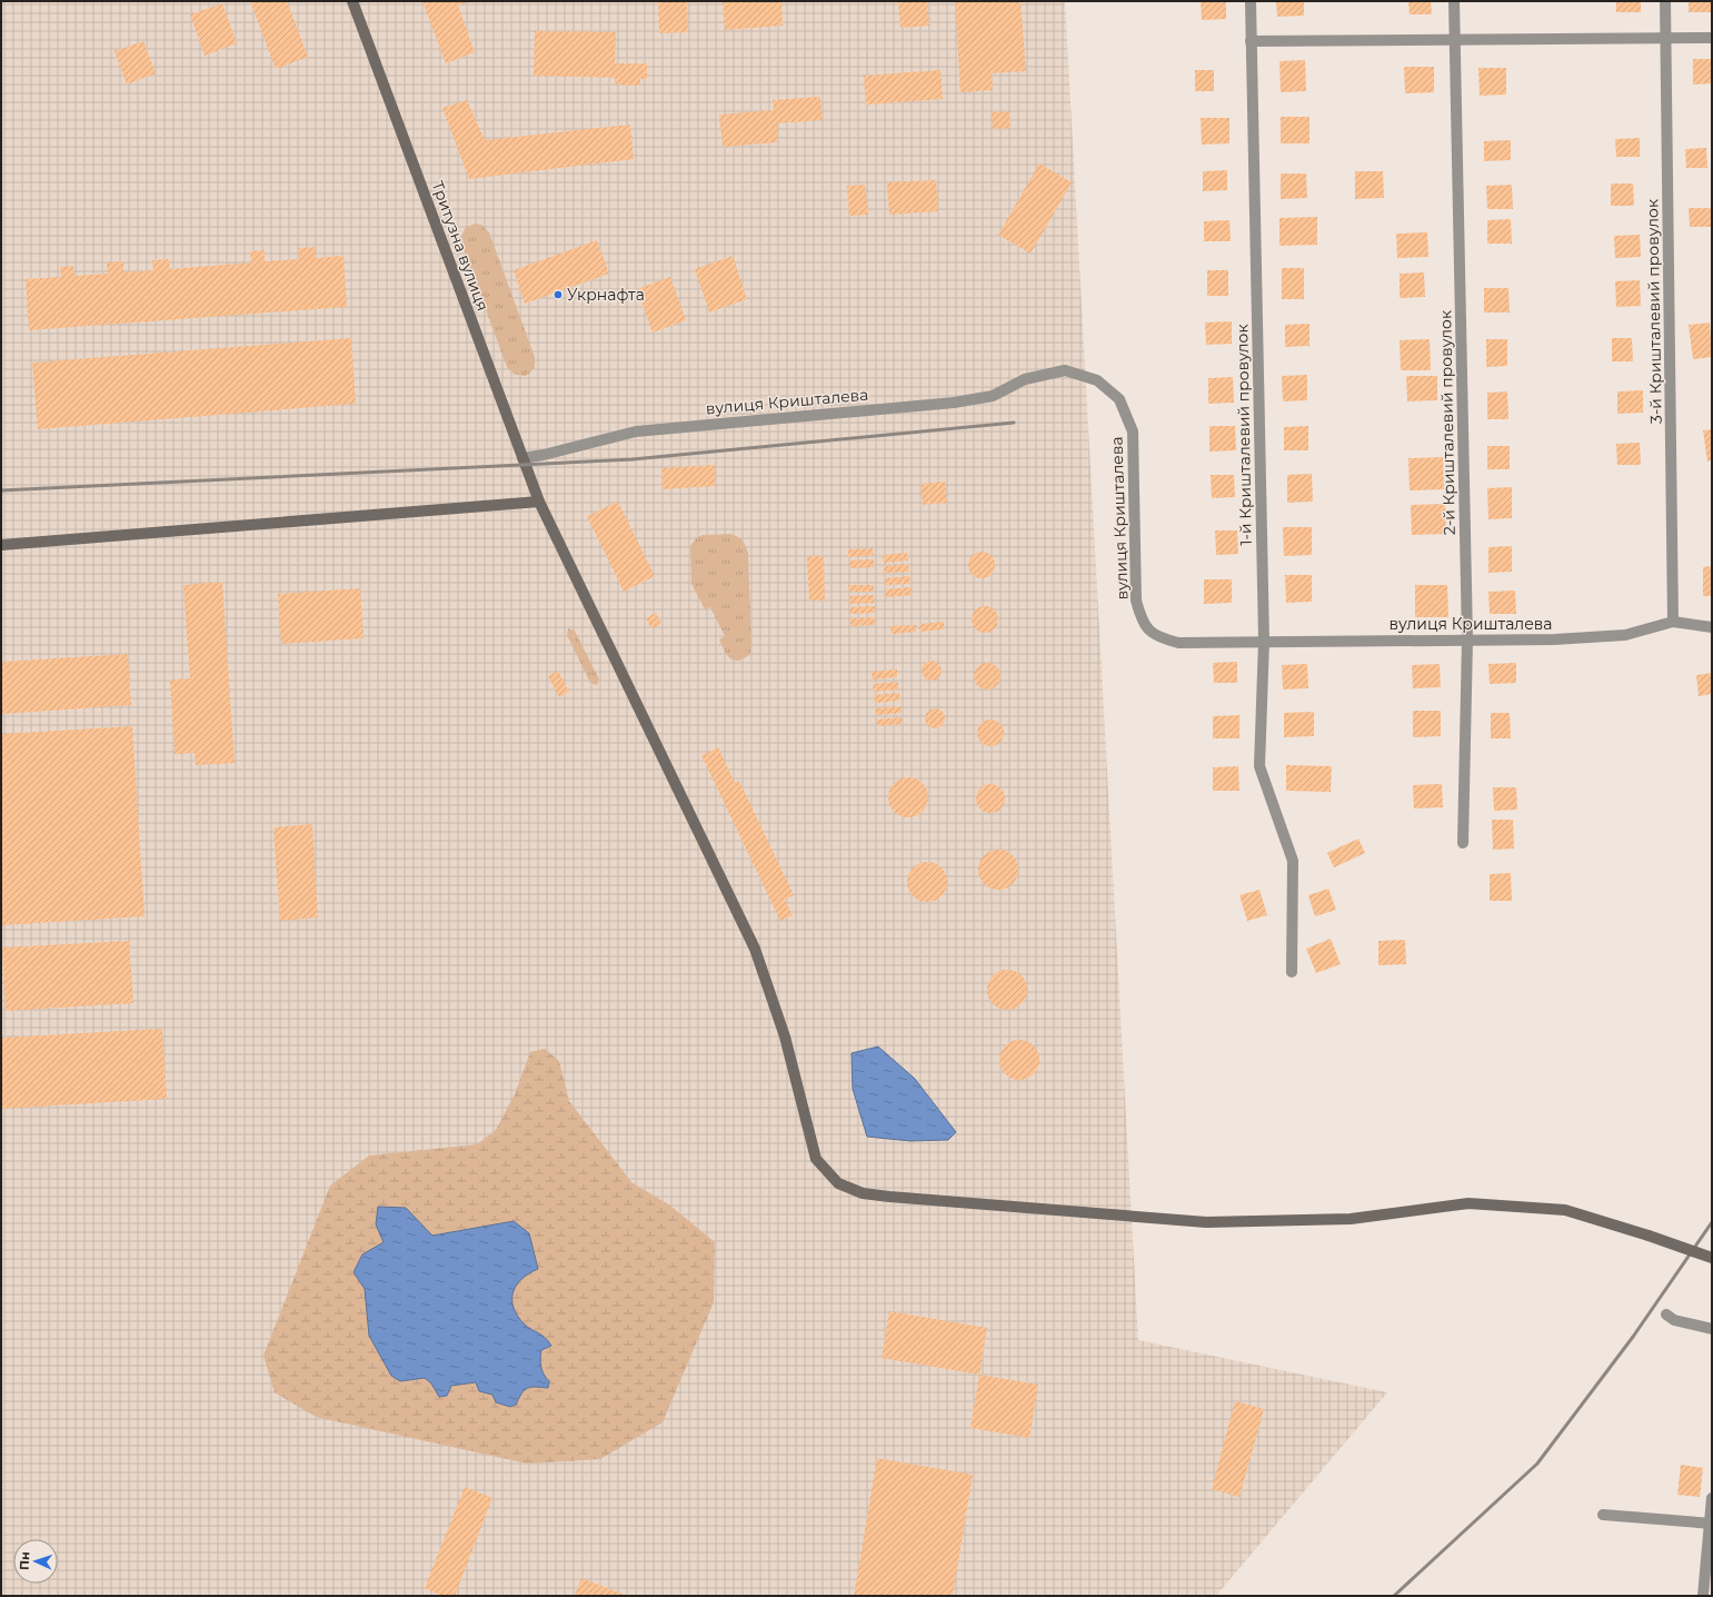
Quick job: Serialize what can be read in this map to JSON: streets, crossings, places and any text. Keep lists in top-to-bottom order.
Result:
{
  "streets": {
    "street": [
      "Тритузна вулиця",
      "3-й Кришталевий провулок",
      "вулиця Кришталева",
      "2-й Кришталевий провулок",
      "1-й Кришталевий провулок"
    ]
  },
  "crossings": [
    ["Тритузна вулиця", "вулиця Кришталева"],
    ["3-й Кришталевий провулок", "вулиця Кришталева"],
    ["вулиця Кришталева", "2-й Кришталевий провулок"],
    ["вулиця Кришталева", "1-й Кришталевий провулок"]
  ],
  "places": ["Укрнафта"],
  "north": "left"
}
